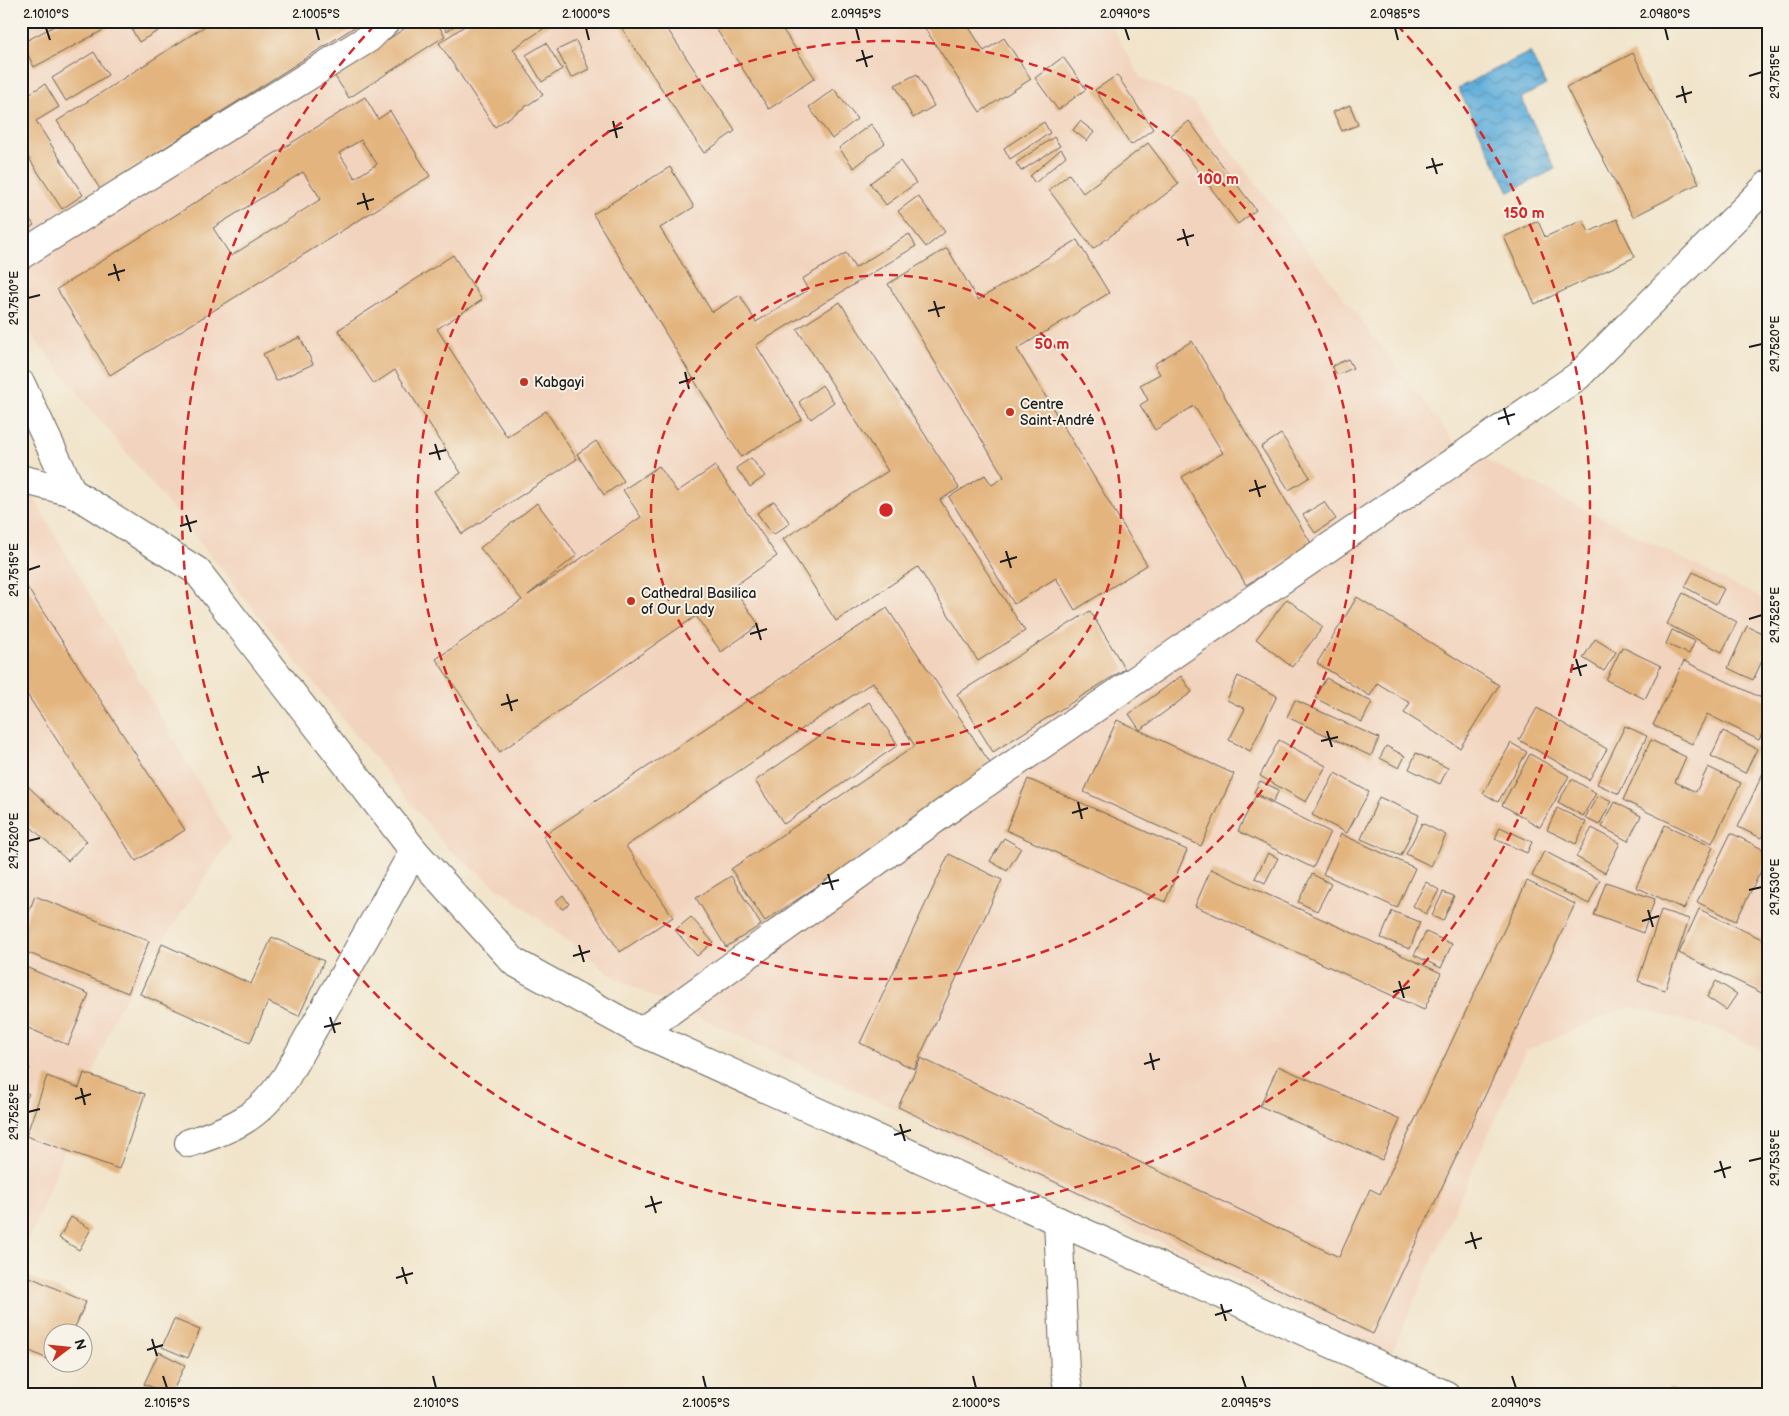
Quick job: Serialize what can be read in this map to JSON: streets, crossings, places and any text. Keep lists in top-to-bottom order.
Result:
{
  "places": ["Kabgayi", "Centre Saint-André", "Cathedral Basilica of Our Lady"],
  "north": "right",
  "coordinates": [
    "2.1010°S",
    "2.1005°S",
    "2.1000°S",
    "2.0995°S",
    "2.0990°S",
    "2.0985°S",
    "2.0980°S",
    "29.7515°E",
    "29.7510°E",
    "29.7520°E",
    "29.7525°E",
    "29.7530°E",
    "29.7535°E",
    "2.1015°S"
  ],
  "rings": ["100 m", "150 m", "50 m"]
}
